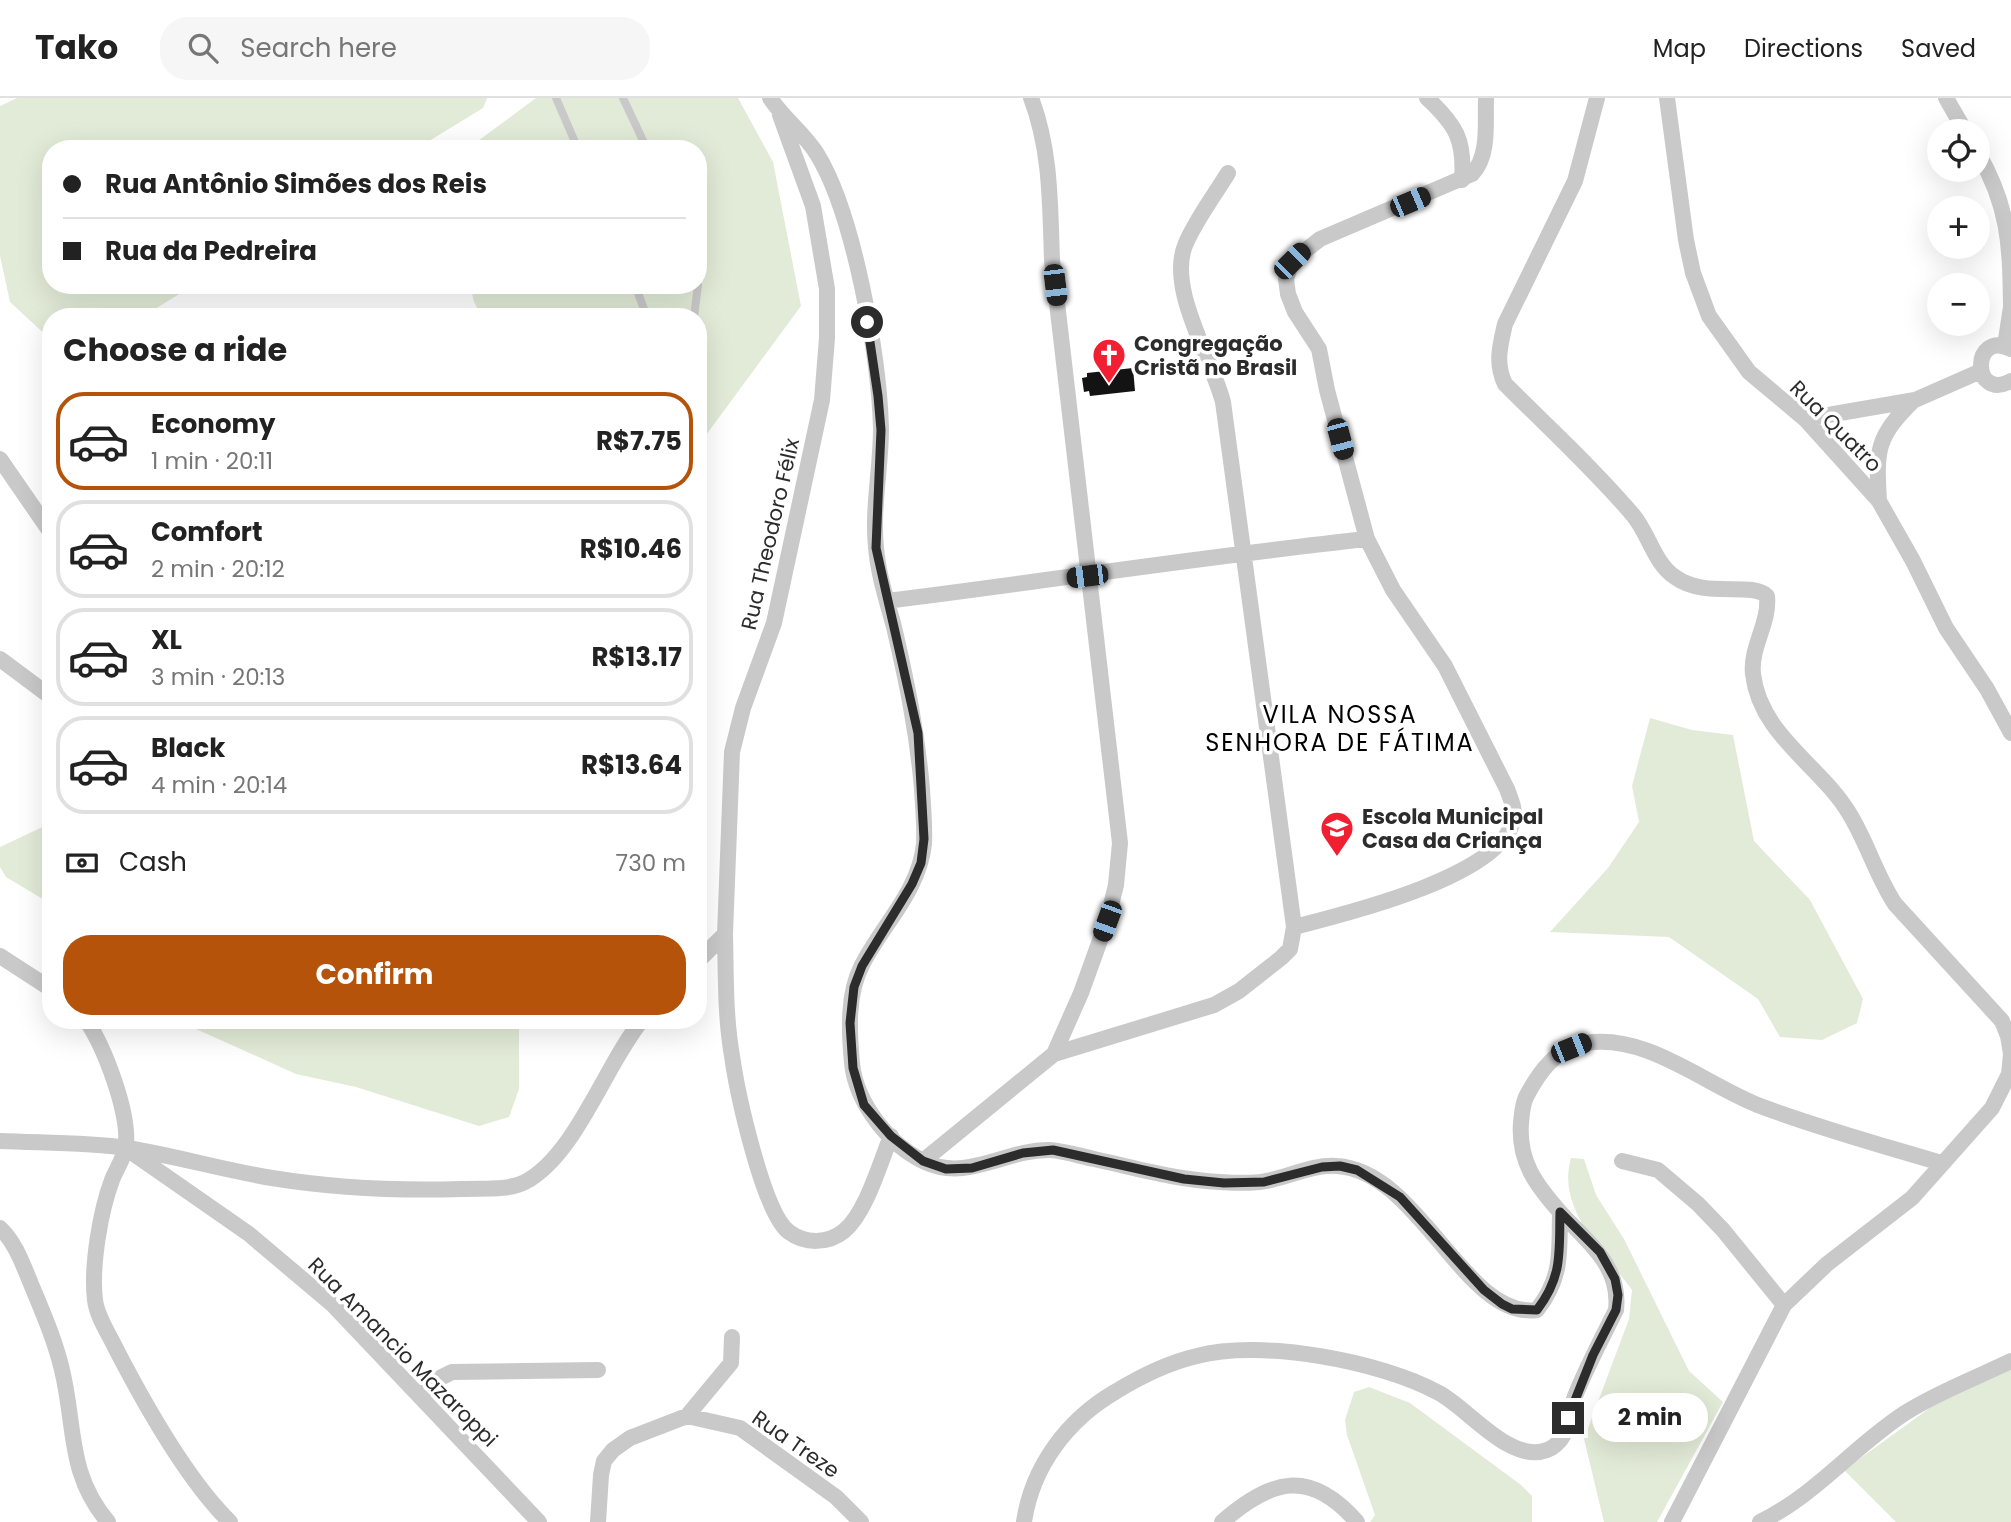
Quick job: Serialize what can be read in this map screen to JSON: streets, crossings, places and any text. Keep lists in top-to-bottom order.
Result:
{
  "streets": {
    "street": [
      "Rua Quatro",
      "Rua Theodoro Félix",
      "Rua Amancio Mazaroppi",
      "Rua Treze"
    ]
  },
  "districts": ["VILA NOSSA SENHORA DE FÁTIMA"],
  "places": {
    "church": ["Congregação Cristã no Brasil"],
    "school or university": ["Escola Municipal Casa da Criança"]
  },
  "page": {
    "header": "Tako",
    "search": "Search here",
    "nav": ["Map", "Directions", "Saved"],
    "map_buttons": ["+", "−"],
    "banner": ["Rua Antônio Simões dos Reis", "Rua da Pedreira"],
    "heading": "Choose a ride",
    "list": [
      {
        "name": "Economy",
        "note": "1 min · 20:11",
        "value": "R$7.75"
      },
      {
        "name": "Comfort",
        "note": "2 min · 20:12",
        "value": "R$10.46"
      },
      {
        "name": "XL",
        "note": "3 min · 20:13",
        "value": "R$13.17"
      },
      {
        "name": "Black",
        "note": "4 min · 20:14",
        "value": "R$13.64"
      }
    ],
    "pay": ["Cash", "730 m"],
    "buttons": "Confirm",
    "bubble": "2 min"
  }
}
